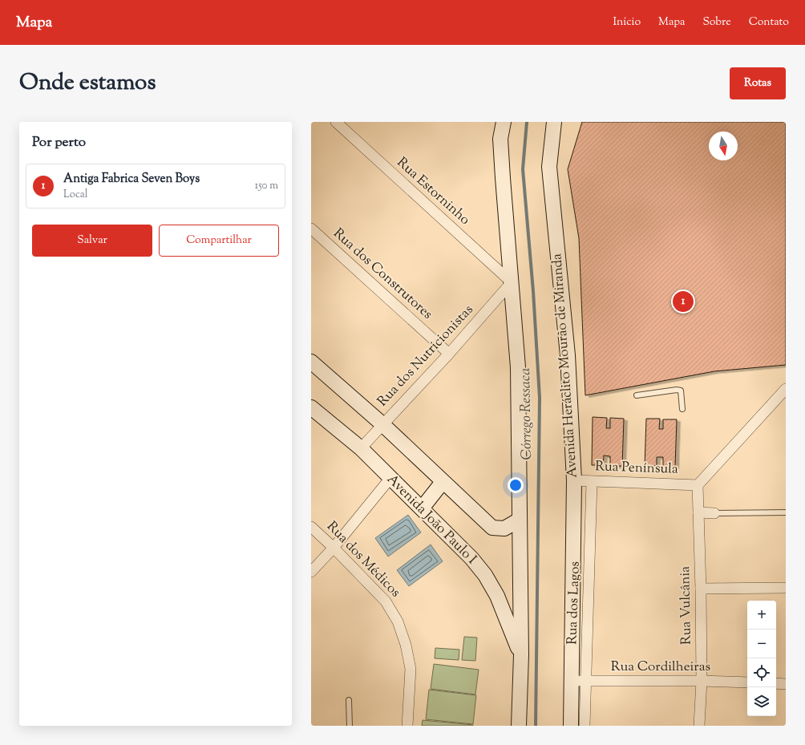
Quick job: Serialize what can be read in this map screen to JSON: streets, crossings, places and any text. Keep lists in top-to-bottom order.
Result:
{
  "streets": {
    "main road": ["Avenida Heráclito Mourão de Miranda", "Avenida João Paulo I"],
    "street": [
      "Rua Estorninho",
      "Rua dos Construtores",
      "Rua dos Nutricionistas",
      "Rua Península",
      "Rua dos Médicos",
      "Rua dos Lagos",
      "Rua Vulcânia",
      "Rua Cordilheiras"
    ]
  },
  "crossings": [
    ["Rua Estorninho", "Rua dos Nutricionistas"],
    ["Rua dos Construtores", "Rua dos Nutricionistas"],
    ["Rua dos Nutricionistas", "Avenida João Paulo I"],
    ["Avenida Heráclito Mourão de Miranda", "Rua Península"],
    ["Avenida Heráclito Mourão de Miranda", "Rua dos Lagos"],
    ["Avenida Heráclito Mourão de Miranda", "Rua Cordilheiras"],
    ["Rua Península", "Rua dos Lagos"],
    ["Rua Península", "Rua Vulcânia"],
    ["Rua dos Lagos", "Rua Cordilheiras"],
    ["Rua Vulcânia", "Rua Cordilheiras"]
  ],
  "water": ["Córrego Ressaca"],
  "north": "bottom",
  "page": {
    "header": "Mapa",
    "nav": [
      "Início",
      "Mapa",
      "Sobre",
      "Contato"
    ],
    "title": "Onde estamos",
    "buttons": [
      "Rotas",
      ["Salvar", "Compartilhar"]
    ],
    "heading": "Por perto",
    "list": [
      {
        "mark": "1",
        "name": "Antiga Fabrica Seven Boys",
        "note": "Local",
        "value": "150 m"
      }
    ],
    "pins": "1",
    "map_buttons": ["+", "−"]
  }
}
